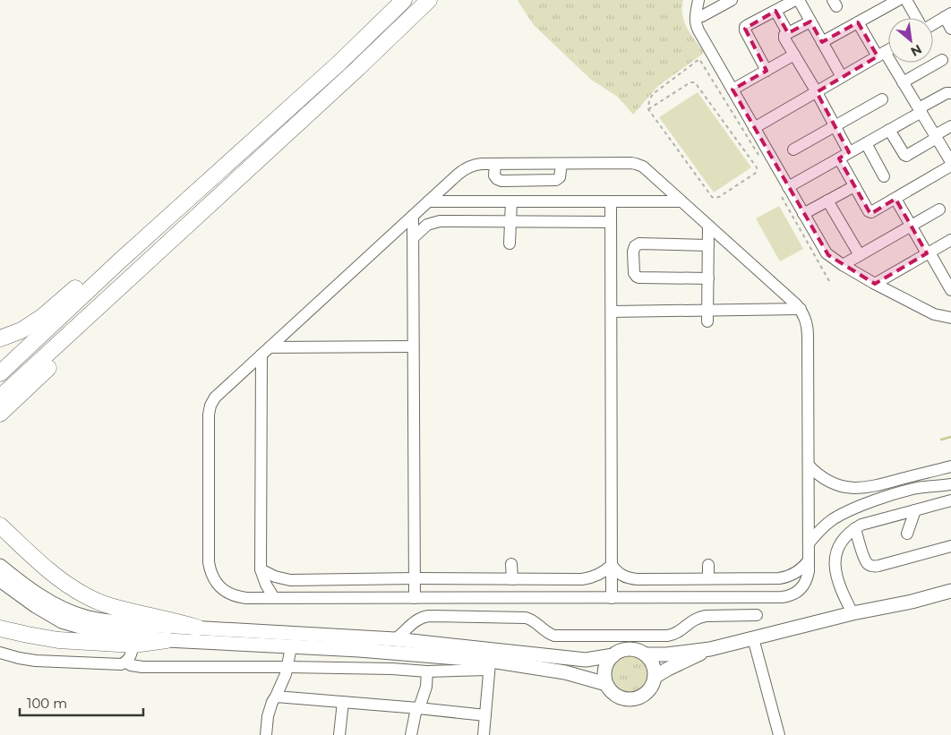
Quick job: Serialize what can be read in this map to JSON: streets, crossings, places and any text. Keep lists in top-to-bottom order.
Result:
{
  "scale_bar": "100 m",
  "north": "bottom right"
}
